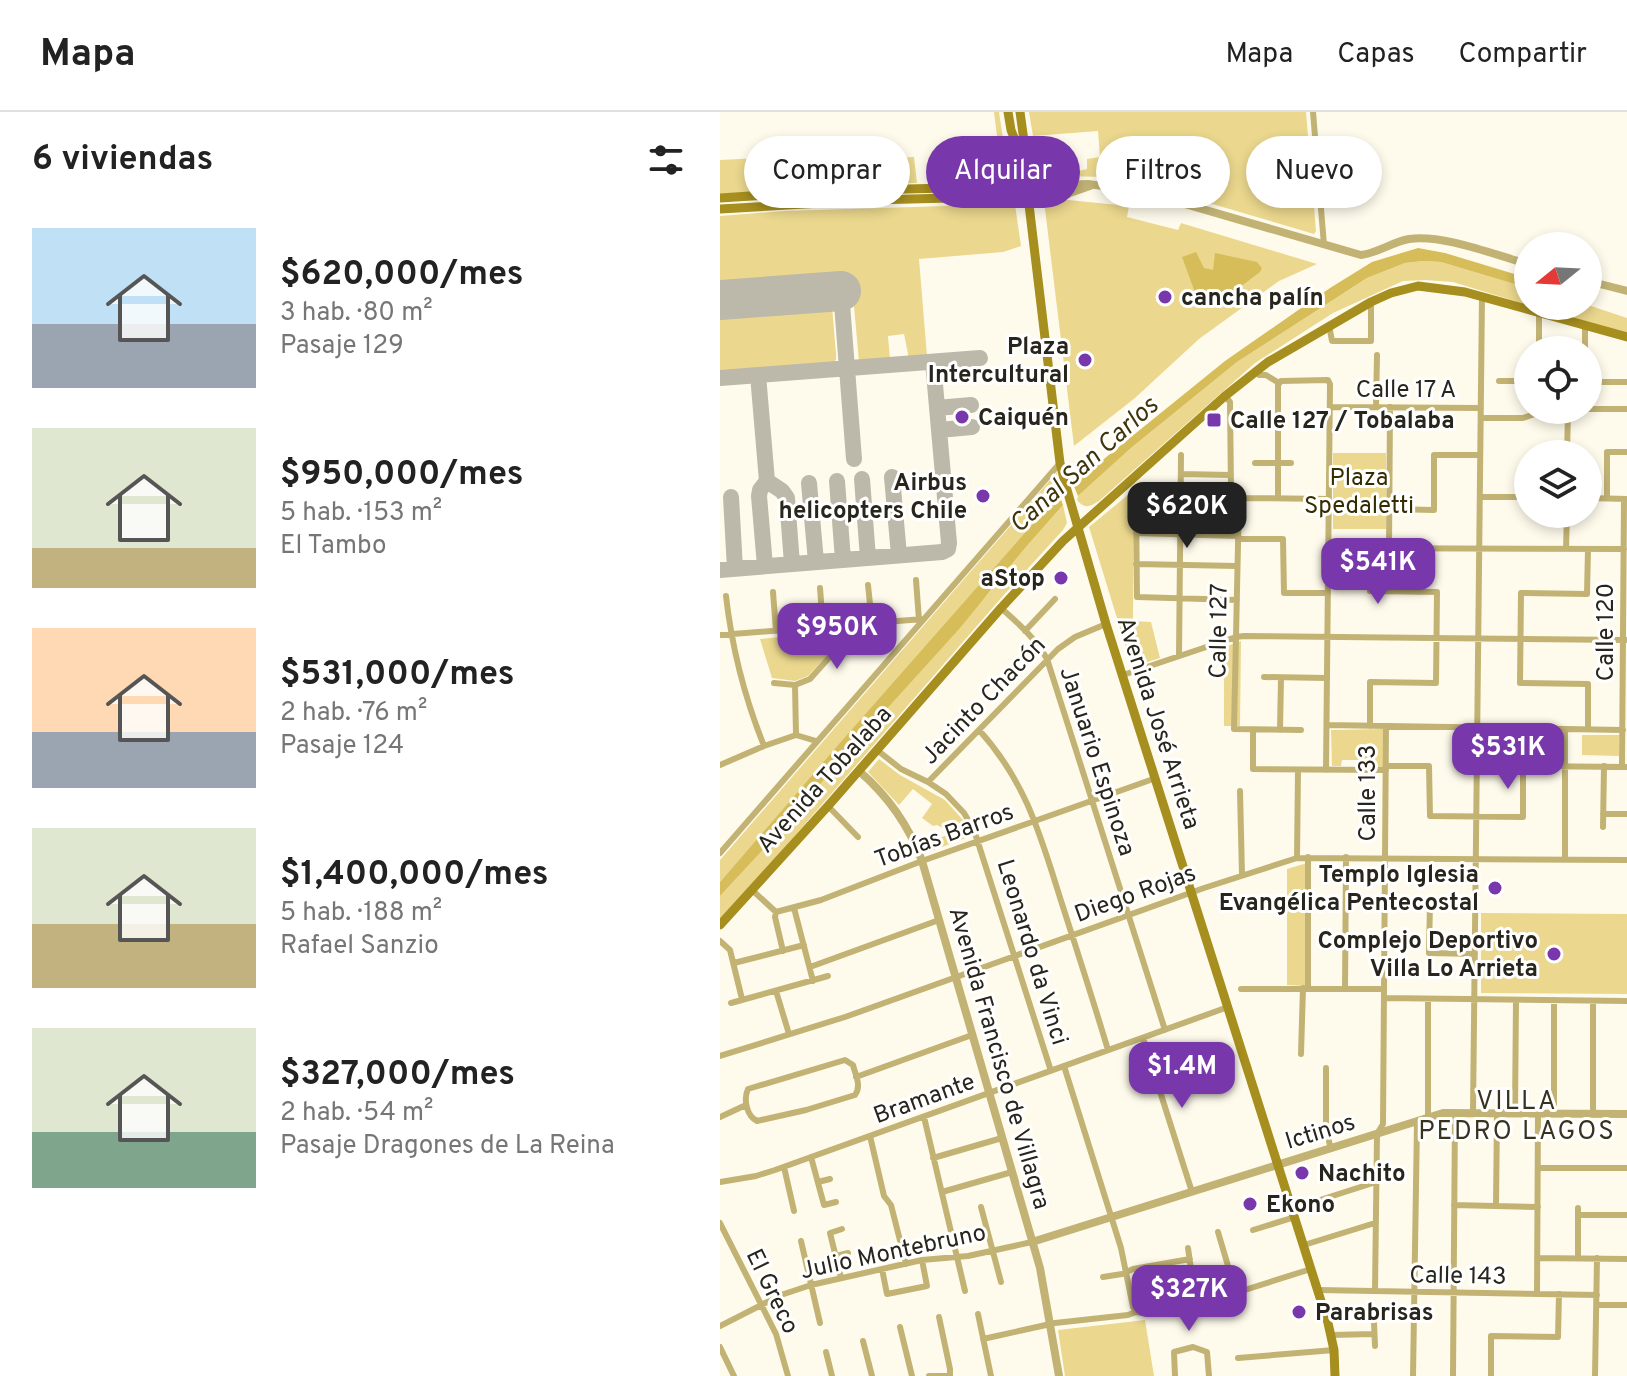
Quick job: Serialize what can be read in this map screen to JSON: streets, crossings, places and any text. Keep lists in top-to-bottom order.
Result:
{
  "streets": {
    "main road": ["Avenida José Arrieta", "Avenida Tobalaba"],
    "street": [
      "Calle 17 A",
      "Calle 127",
      "Calle 120",
      "Jacinto Chacón",
      "Januario Espinoza",
      "Calle 133",
      "Tobías Barros",
      "Diego Rojas",
      "Leonardo da Vinci",
      "Avenida Francisco de Villagra",
      "Bramante",
      "Ictinos",
      "Julio Montebruno",
      "Calle 143",
      "El Greco"
    ]
  },
  "crossings": [
    ["Calle 127", "Avenida Tobalaba"],
    ["Jacinto Chacón", "Avenida José Arrieta"],
    ["Jacinto Chacón", "Januario Espinoza"],
    ["Jacinto Chacón", "Leonardo da Vinci"],
    ["Avenida José Arrieta", "Avenida Tobalaba"],
    ["Avenida José Arrieta", "Tobías Barros"],
    ["Avenida José Arrieta", "Diego Rojas"],
    ["Avenida José Arrieta", "Bramante"],
    ["Avenida José Arrieta", "Ictinos"],
    ["Avenida José Arrieta", "Calle 143"],
    ["Januario Espinoza", "Avenida Tobalaba"],
    ["Januario Espinoza", "Tobías Barros"],
    ["Januario Espinoza", "Diego Rojas"],
    ["Januario Espinoza", "Bramante"],
    ["Avenida Tobalaba", "Leonardo da Vinci"],
    ["Avenida Tobalaba", "Avenida Francisco de Villagra"],
    ["Calle 133", "Diego Rojas"],
    ["Calle 133", "Ictinos"],
    ["Calle 133", "Calle 143"],
    ["Tobías Barros", "Leonardo da Vinci"],
    ["Tobías Barros", "Avenida Francisco de Villagra"],
    ["Diego Rojas", "Leonardo da Vinci"],
    ["Diego Rojas", "Avenida Francisco de Villagra"],
    ["Leonardo da Vinci", "Bramante"],
    ["Leonardo da Vinci", "Ictinos"],
    ["Avenida Francisco de Villagra", "Bramante"],
    ["Avenida Francisco de Villagra", "Ictinos"],
    ["Avenida Francisco de Villagra", "Julio Montebruno"],
    ["Ictinos", "Julio Montebruno"],
    ["Julio Montebruno", "El Greco"]
  ],
  "districts": ["VILLA PEDRO LAGOS"],
  "water": ["Canal San Carlos"],
  "parks": ["Plaza Spedaletti"],
  "places": {
    "other": [
      "cancha palín",
      "Plaza Intercultural",
      "Caiquén",
      "Airbus helicopters Chile",
      "aStop",
      "Templo Iglesia Evangélica Pentecostal",
      "Complejo Deportivo Villa Lo Arrieta",
      "Nachito",
      "Ekono",
      "Parabrisas"
    ],
    "transit": ["Calle 127 / Tobalaba"]
  },
  "north": "left",
  "page": {
    "header": "Mapa",
    "nav": ["Mapa", "Capas", "Compartir"],
    "heading": "6 viviendas",
    "chip": [
      "Comprar",
      "Alquilar",
      "Filtros",
      "Nuevo"
    ],
    "list": [
      {
        "name": "$620,000/mes",
        "note": "3 hab. · 80 m² · Pasaje 129"
      },
      {
        "name": "$950,000/mes",
        "note": "5 hab. · 153 m² · El Tambo"
      },
      {
        "name": "$531,000/mes",
        "note": "2 hab. · 76 m² · Pasaje 124"
      },
      {
        "name": "$1,400,000/mes",
        "note": "5 hab. · 188 m² · Rafael Sanzio"
      },
      {
        "name": "$327,000/mes",
        "note": "2 hab. · 54 m² · Pasaje Dragones de La Reina"
      }
    ],
    "price": [
      "$620K",
      "$541K",
      "$950K",
      "$531K",
      "$1.4M",
      "$327K"
    ]
  }
}
